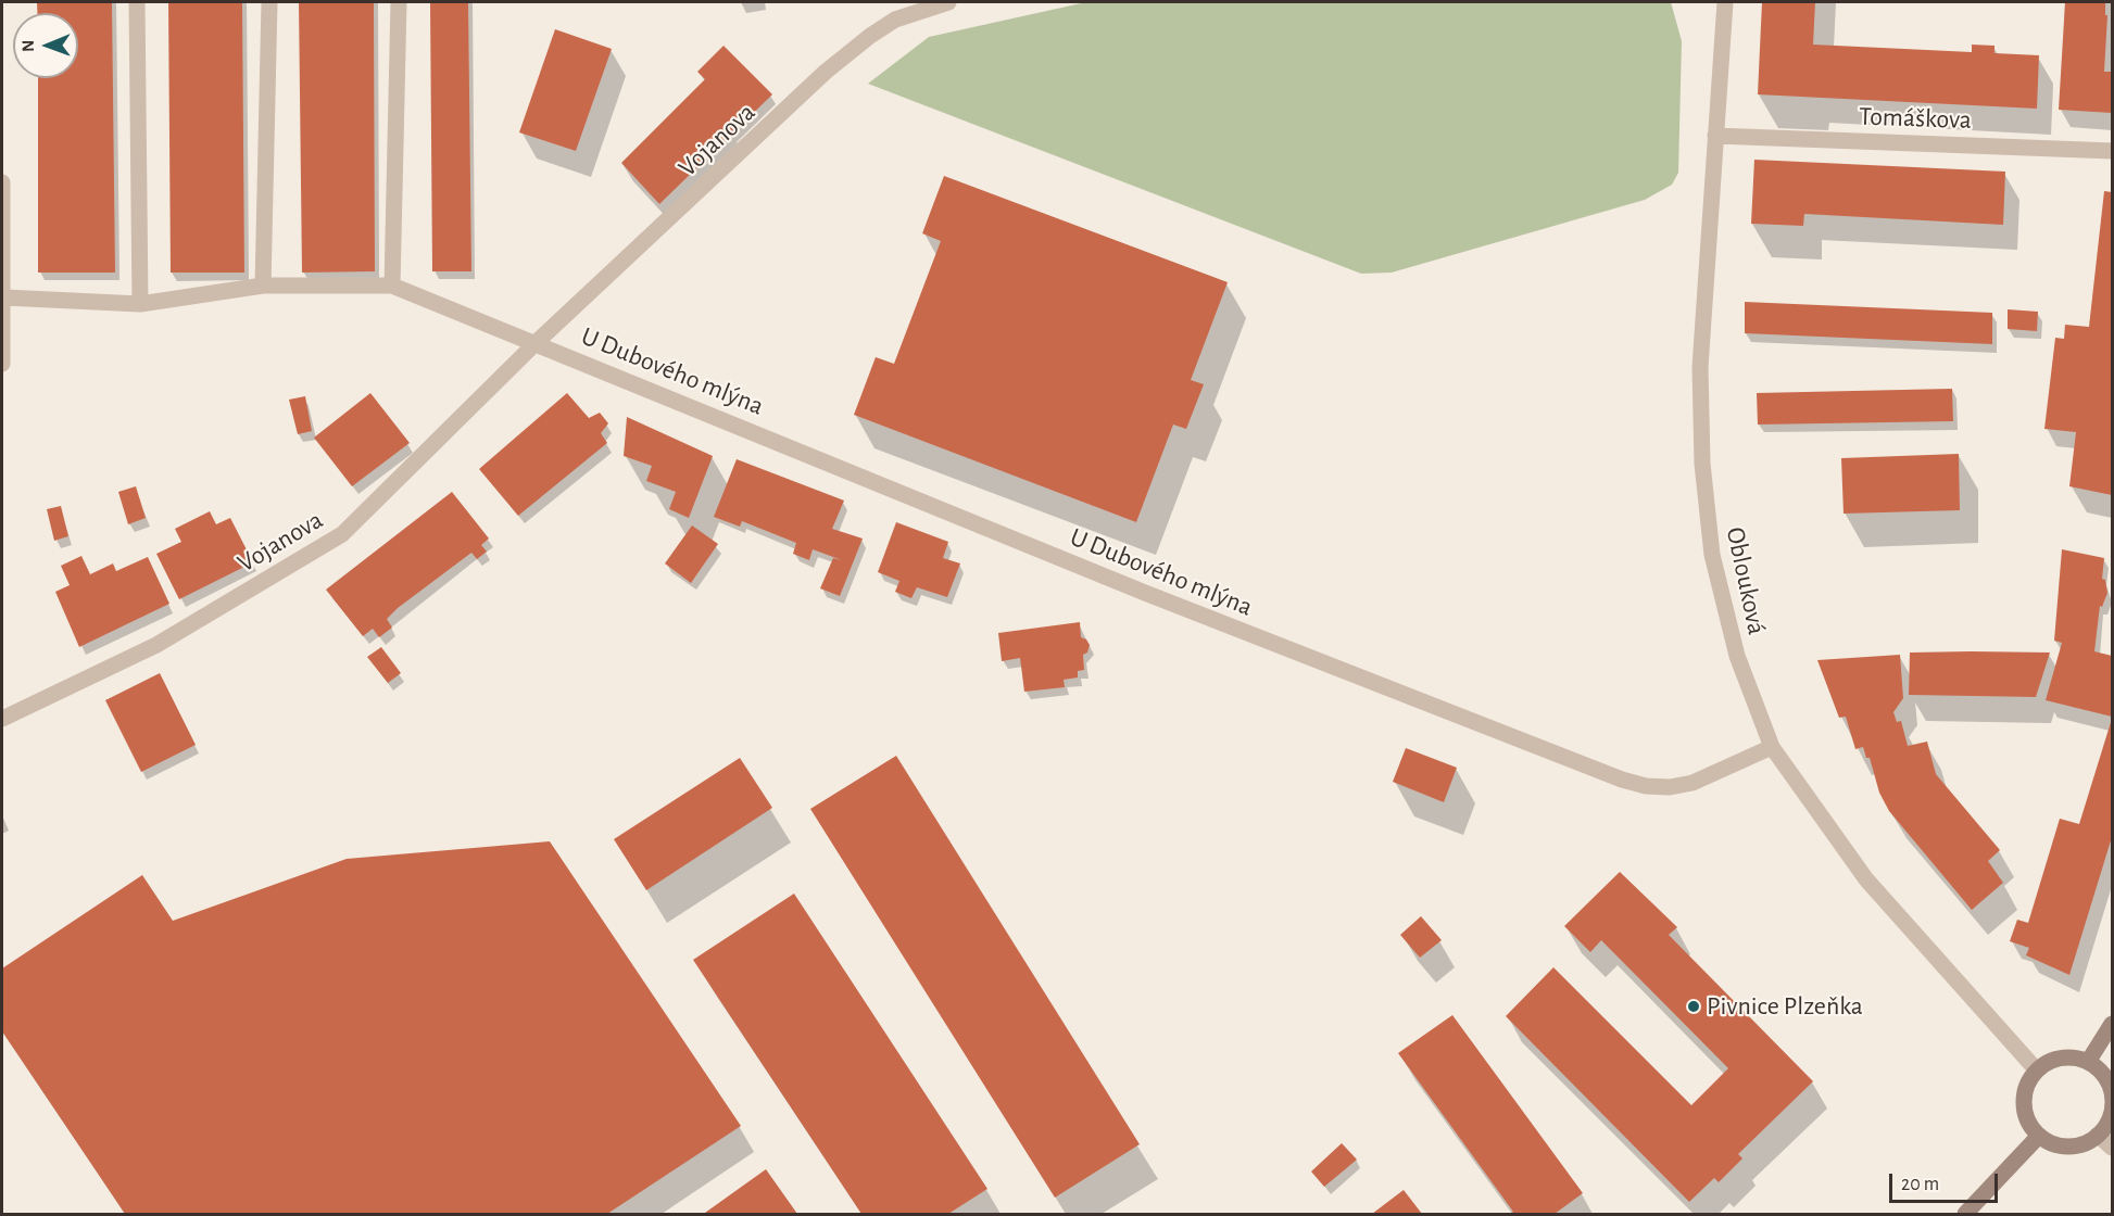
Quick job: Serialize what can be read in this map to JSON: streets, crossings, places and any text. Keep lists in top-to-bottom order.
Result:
{
  "streets": {
    "street": [
      "Tomáškova",
      "Vojanova",
      "U Dubového mlýna",
      "Oblouková"
    ]
  },
  "crossings": [
    ["Tomáškova", "Oblouková"],
    ["Vojanova", "U Dubového mlýna"],
    ["U Dubového mlýna", "Oblouková"]
  ],
  "places": ["Pivnice Plzeňka"],
  "scale_bar": "20 m",
  "north": "left"
}
